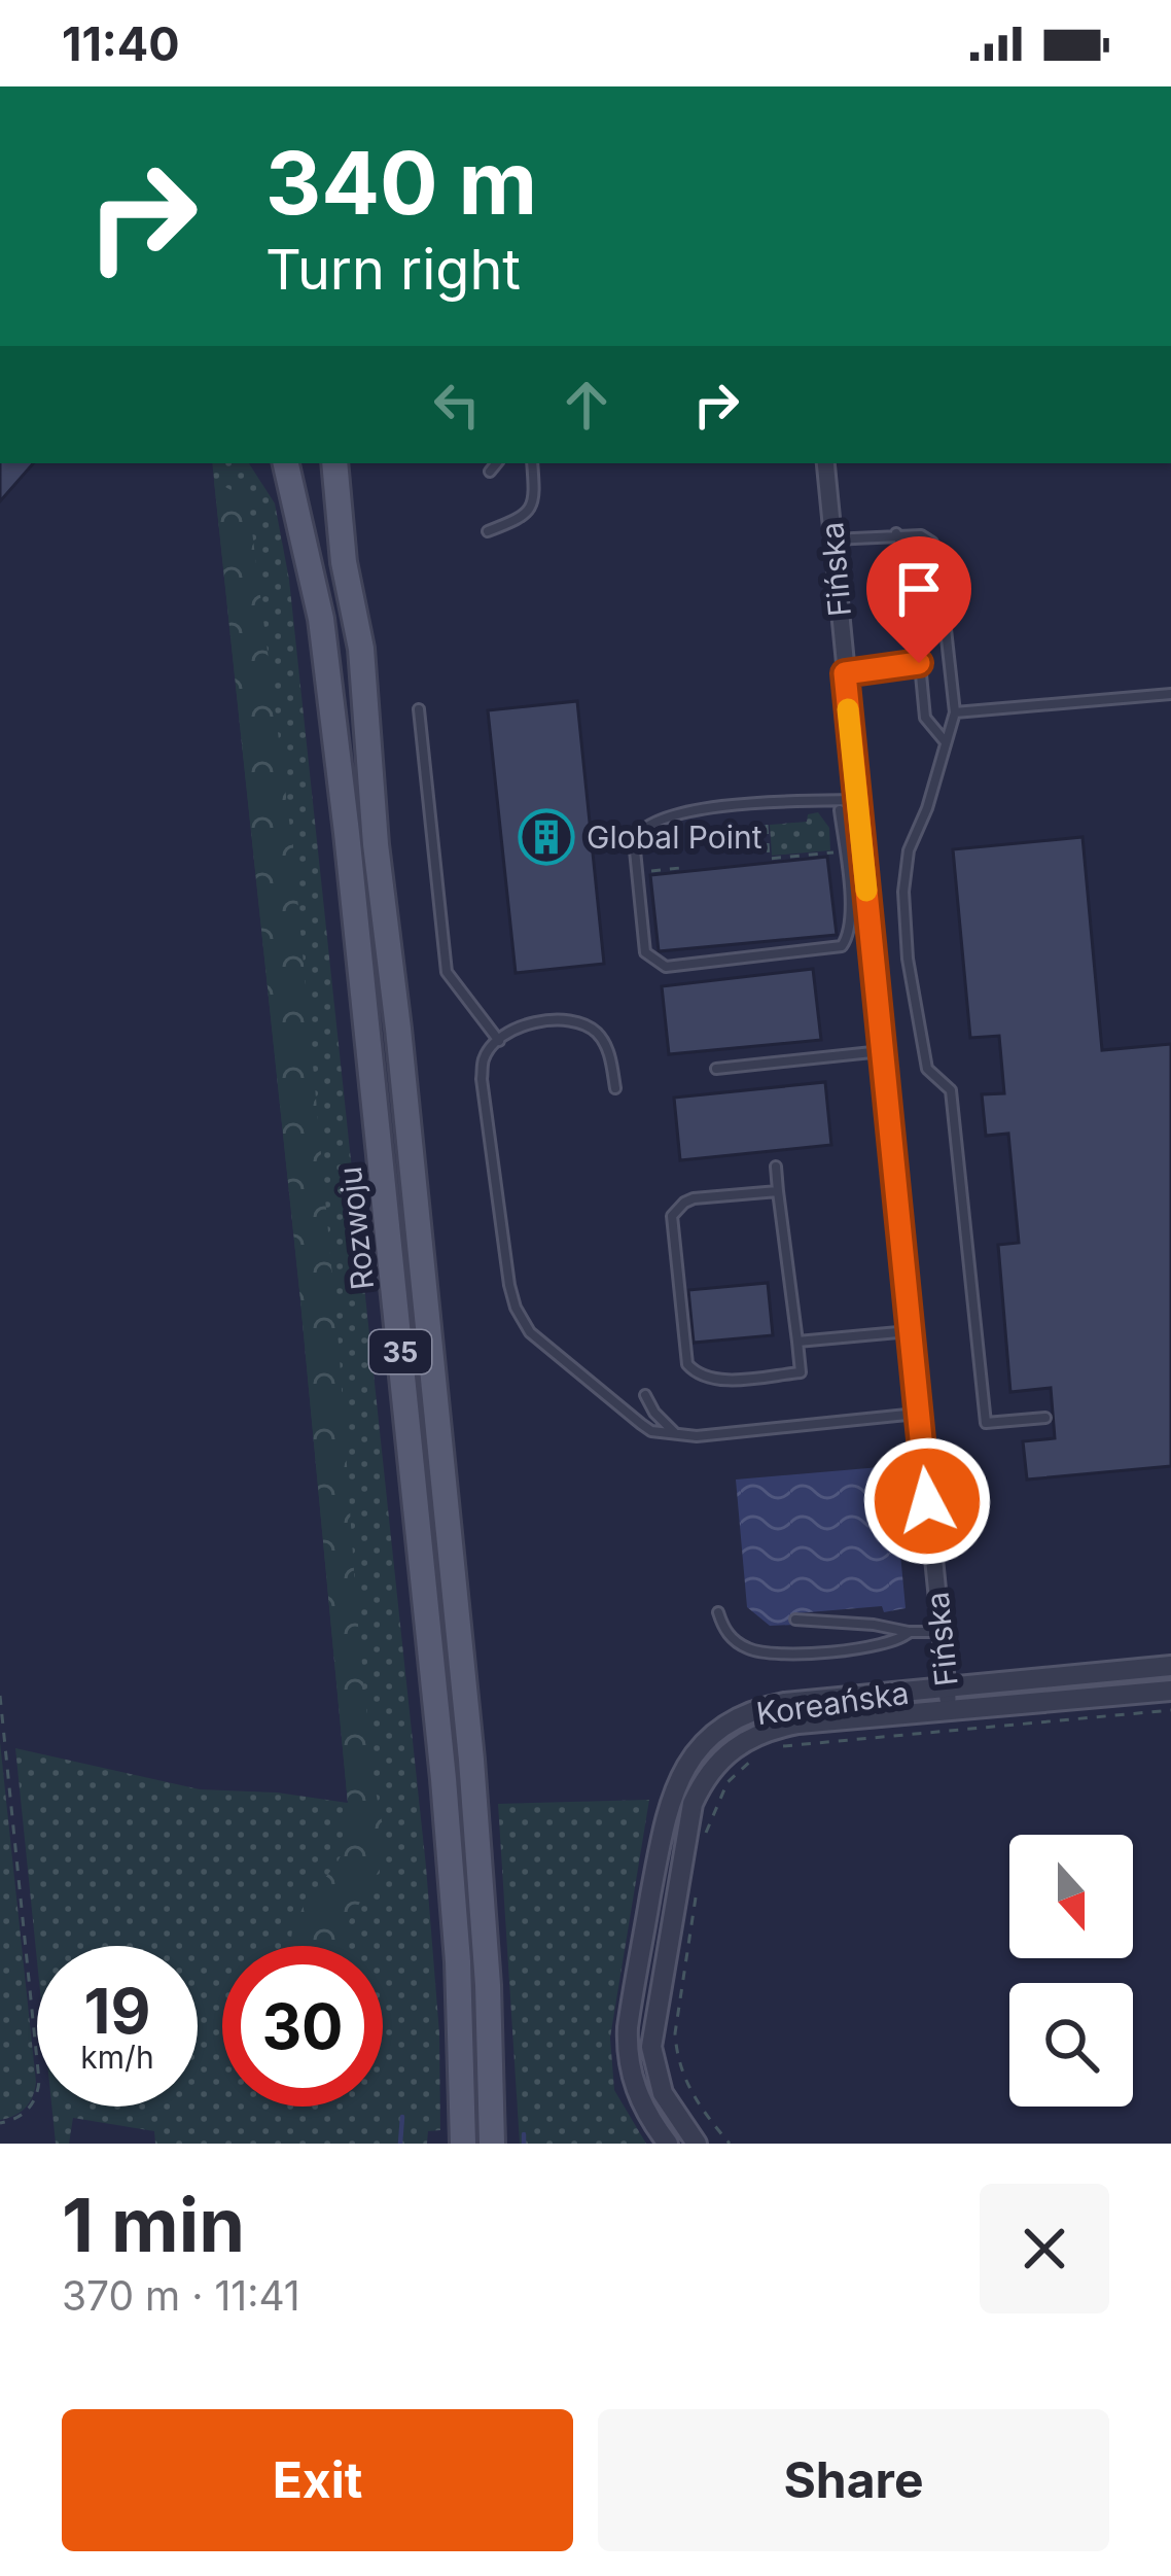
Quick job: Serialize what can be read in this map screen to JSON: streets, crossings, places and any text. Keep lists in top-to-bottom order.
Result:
{
  "streets": {
    "main road": ["Rozwoju", "35"],
    "street": ["Fińska", "Koreańska"]
  },
  "crossings": [
    ["Fińska", "Koreańska"]
  ],
  "places": {
    "building": ["Global Point"]
  },
  "north": "bottom",
  "page": {
    "status": "11:40",
    "turn": ["340 m", "Turn right"],
    "speed": "19 km/h",
    "limit": "30",
    "heading": ["1 min", "370 m · 11:41"],
    "buttons": ["Exit", "Share"]
  }
}
